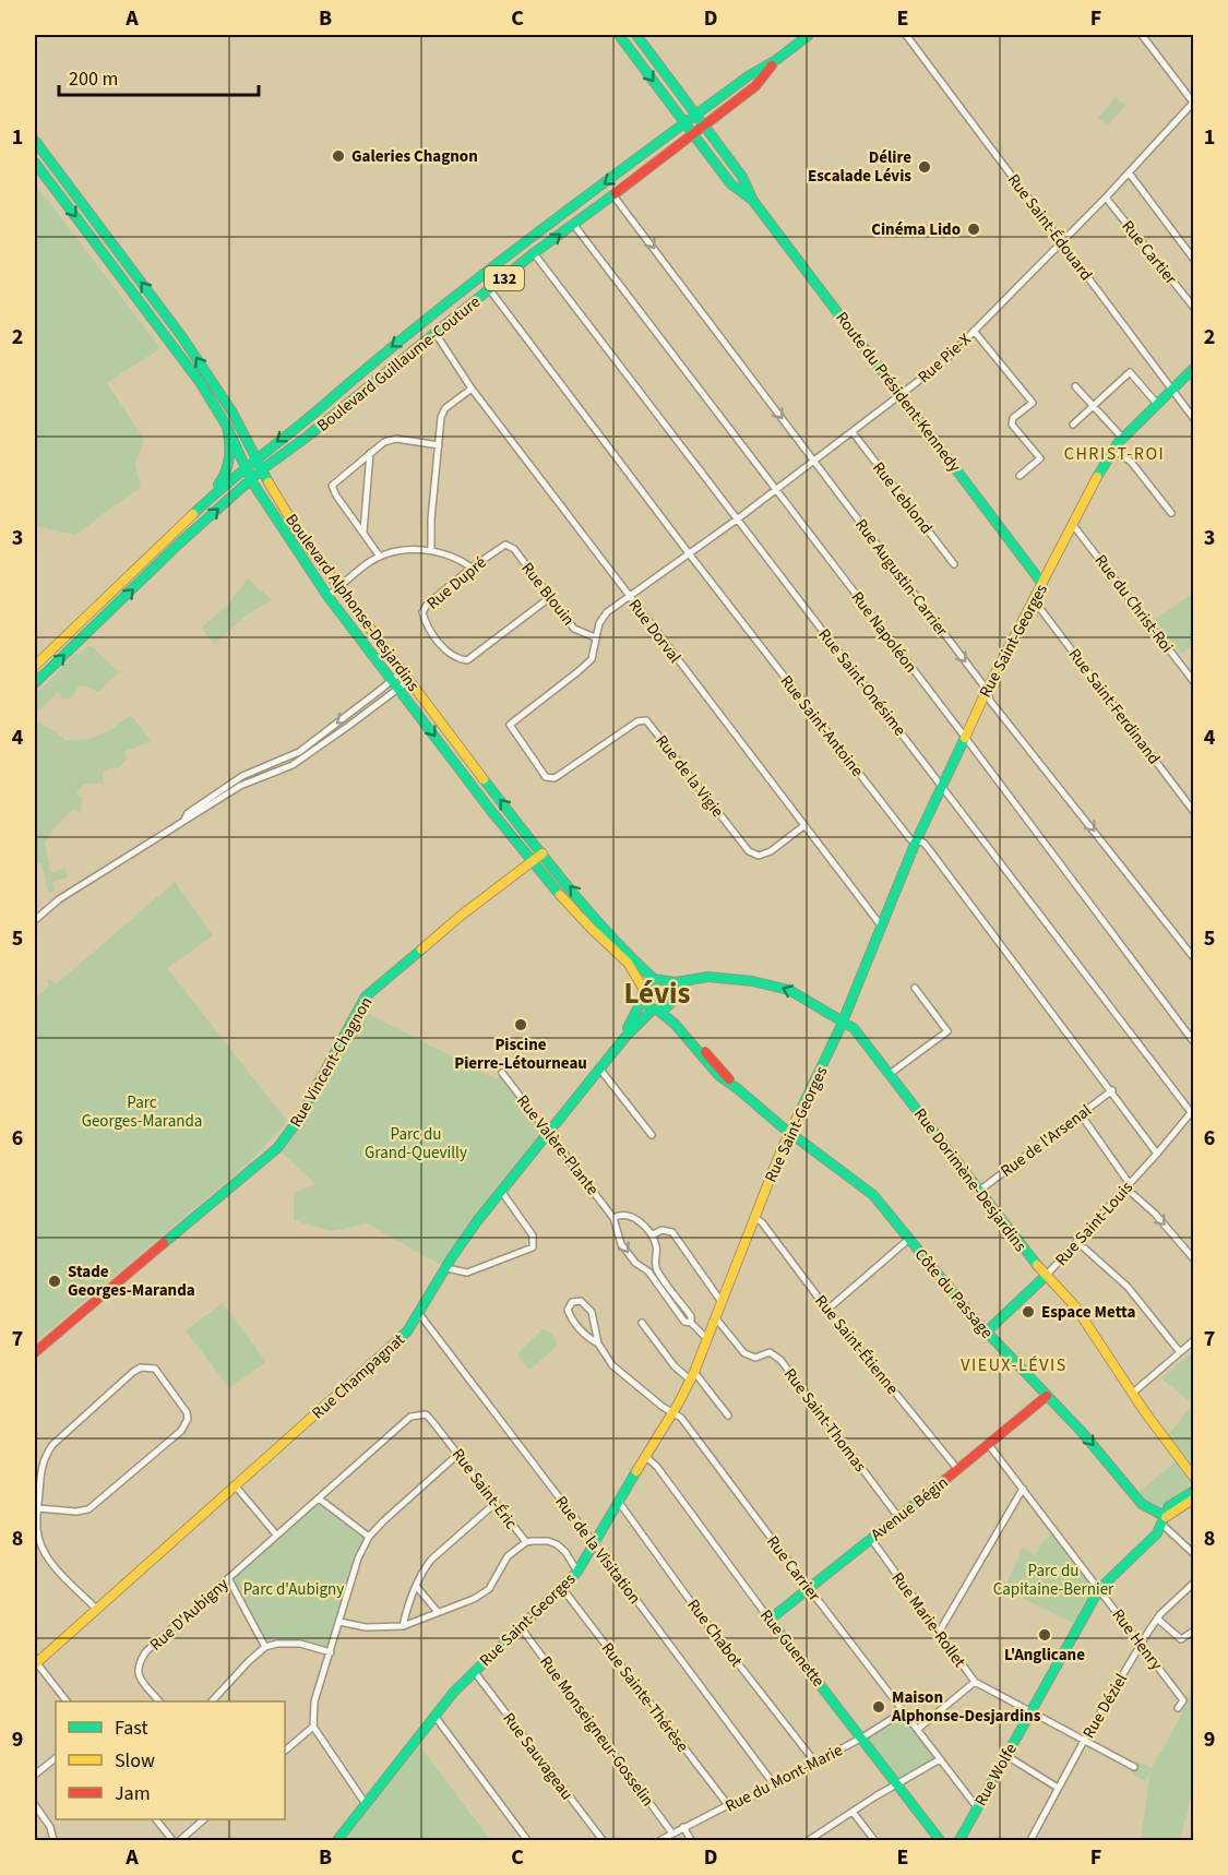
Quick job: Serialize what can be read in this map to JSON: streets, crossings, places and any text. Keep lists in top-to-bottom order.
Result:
{
  "streets": {
    "main road": [
      "132",
      "Boulevard Guillaume-Couture",
      "Route du Président-Kennedy",
      "Boulevard Alphonse-Desjardins",
      "Rue Saint-Georges",
      "Rue Vincent-Chagnon",
      "Rue Dorimène-Desjardins",
      "Rue Saint-Louis",
      "Côte du Passage",
      "Rue Champagnat",
      "Avenue Bégin",
      "Rue Guenette",
      "Rue Wolfe"
    ],
    "street": [
      "Rue Saint-Édouard",
      "Rue Cartier",
      "Rue Pie-X",
      "Rue Leblond",
      "Rue Augustin-Carrier",
      "Rue Dupré",
      "Rue Blouin",
      "Rue du Christ-Roi",
      "Rue Dorval",
      "Rue Napoléon",
      "Rue Saint-Onésime",
      "Rue Saint-Ferdinand",
      "Rue Saint-Antoine",
      "Rue de la Vigie",
      "Rue de l'Arsenal",
      "Rue Valère-Plante",
      "Rue Saint-Étienne",
      "Rue Saint-Thomas",
      "Rue Saint-Éric",
      "Rue de la Visitation",
      "Rue Carrier",
      "Rue D'Aubigny",
      "Rue Marie-Rollet",
      "Rue Chabot",
      "Rue Henry",
      "Rue Sainte-Thérèse",
      "Rue Déziel",
      "Rue Monseigneur-Gosselin",
      "Rue Sauvageau",
      "Rue du Mont-Marie"
    ]
  },
  "crossings": [
    ["Rue Saint-Édouard", "Rue Pie-X"],
    ["Rue Saint-Édouard", "Rue Saint-Georges"],
    ["Rue Cartier", "Rue Pie-X"],
    ["Rue Pie-X", "Route du Président-Kennedy"],
    ["Rue Pie-X", "Rue Leblond"],
    ["Rue Pie-X", "Rue Augustin-Carrier"],
    ["Rue Pie-X", "Rue Dorval"],
    ["Rue Pie-X", "Rue Napoléon"],
    ["Rue Pie-X", "Rue Saint-Onésime"],
    ["Rue Pie-X", "Rue Saint-Antoine"],
    ["Rue Pie-X", "Rue de la Vigie"],
    ["Boulevard Guillaume-Couture", "Route du Président-Kennedy"],
    ["Boulevard Guillaume-Couture", "Rue Augustin-Carrier"],
    ["Boulevard Guillaume-Couture", "Boulevard Alphonse-Desjardins"],
    ["Boulevard Guillaume-Couture", "Rue Dorval"],
    ["Boulevard Guillaume-Couture", "Rue Napoléon"],
    ["Boulevard Guillaume-Couture", "Rue Saint-Onésime"],
    ["Boulevard Guillaume-Couture", "Rue Saint-Antoine"],
    ["Route du Président-Kennedy", "Rue Saint-Georges"],
    ["Rue Augustin-Carrier", "Rue Saint-Georges"],
    ["Rue Dupré", "Rue Blouin"],
    ["Rue Blouin", "Rue de la Vigie"],
    ["Boulevard Alphonse-Desjardins", "Rue Vincent-Chagnon"],
    ["Boulevard Alphonse-Desjardins", "Rue Dorimène-Desjardins"],
    ["Boulevard Alphonse-Desjardins", "Rue Champagnat"],
    ["Rue du Christ-Roi", "Rue Saint-Georges"],
    ["Rue Dorval", "Rue Saint-Georges"],
    ["Rue Dorval", "Rue de la Vigie"],
    ["Rue Napoléon", "Rue Saint-Georges"],
    ["Rue Saint-Georges", "Rue Saint-Onésime"],
    ["Rue Saint-Georges", "Rue Saint-Ferdinand"],
    ["Rue Saint-Georges", "Rue Saint-Antoine"],
    ["Rue Saint-Georges", "Rue Valère-Plante"],
    ["Rue Saint-Georges", "Rue Dorimène-Desjardins"],
    ["Rue Saint-Georges", "Côte du Passage"],
    ["Rue Saint-Georges", "Rue Saint-Étienne"],
    ["Rue Saint-Georges", "Rue Saint-Thomas"],
    ["Rue Saint-Georges", "Rue Saint-Éric"],
    ["Rue Saint-Georges", "Rue de la Visitation"],
    ["Rue Saint-Georges", "Rue Carrier"],
    ["Rue Saint-Georges", "Rue Chabot"],
    ["Rue Saint-Georges", "Rue Guenette"],
    ["Rue Saint-Georges", "Rue Sainte-Thérèse"],
    ["Rue Saint-Georges", "Rue Monseigneur-Gosselin"],
    ["Rue Saint-Georges", "Rue Sauvageau"],
    ["Rue Saint-Onésime", "Rue Saint-Louis"],
    ["Rue Saint-Antoine", "Rue de l'Arsenal"],
    ["Rue Saint-Antoine", "Rue Saint-Louis"],
    ["Rue de l'Arsenal", "Rue Dorimène-Desjardins"],
    ["Rue Valère-Plante", "Rue Champagnat"],
    ["Rue Dorimène-Desjardins", "Rue Saint-Louis"],
    ["Rue Dorimène-Desjardins", "Rue Champagnat"],
    ["Rue Saint-Louis", "Côte du Passage"],
    ["Côte du Passage", "Avenue Bégin"],
    ["Côte du Passage", "Rue Wolfe"],
    ["Rue Saint-Étienne", "Avenue Bégin"],
    ["Rue Champagnat", "Rue de la Visitation"],
    ["Rue Saint-Thomas", "Avenue Bégin"],
    ["Rue Saint-Éric", "Rue D'Aubigny"],
    ["Avenue Bégin", "Rue Carrier"],
    ["Avenue Bégin", "Rue Marie-Rollet"],
    ["Avenue Bégin", "Rue Henry"],
    ["Avenue Bégin", "Rue Guenette"],
    ["Rue de la Visitation", "Rue du Mont-Marie"],
    ["Rue Carrier", "Rue Wolfe"],
    ["Rue Carrier", "Rue du Mont-Marie"],
    ["Rue Marie-Rollet", "Rue Déziel"],
    ["Rue Marie-Rollet", "Rue Wolfe"],
    ["Rue Chabot", "Rue du Mont-Marie"],
    ["Rue Henry", "Rue Déziel"],
    ["Rue Henry", "Rue Wolfe"],
    ["Rue Guenette", "Rue du Mont-Marie"],
    ["Rue Sainte-Thérèse", "Rue du Mont-Marie"],
    ["Rue Monseigneur-Gosselin", "Rue du Mont-Marie"]
  ],
  "one_way": ["Rue Augustin-Carrier"],
  "districts": ["CHRIST-ROI", "Lévis", "VIEUX-LÉVIS"],
  "parks": [
    "Parc Georges-Maranda",
    "Parc du Grand-Quevilly",
    "Parc du Capitaine-Bernier",
    "Parc d'Aubigny"
  ],
  "places": [
    "Galeries Chagnon",
    "Délire Escalade Lévis",
    "Cinéma Lido",
    "Piscine Pierre-Létourneau",
    "Stade Georges-Maranda",
    "Espace Metta",
    "L'Anglicane",
    "Maison Alphonse-Desjardins"
  ],
  "legend": ["Fast", "Slow", "Jam"],
  "scale_bar": "200 m",
  "grid": {
    "columns": [
      "A",
      "B",
      "C",
      "D",
      "E",
      "F"
    ],
    "rows": [
      "1",
      "2",
      "3",
      "4",
      "5",
      "6",
      "7",
      "8",
      "9"
    ]
  }
}
